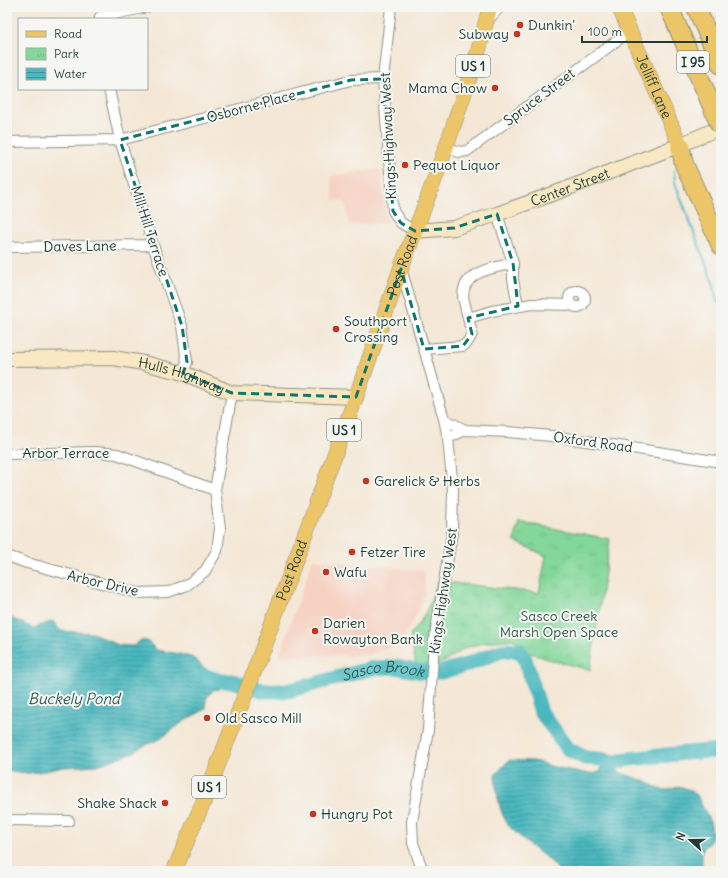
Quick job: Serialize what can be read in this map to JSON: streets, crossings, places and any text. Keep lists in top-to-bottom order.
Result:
{
  "streets": {
    "highway": ["I 95"],
    "main road": ["US 1", "Jelliff Lane", "Post Road"],
    "street": [
      "Spruce Street",
      "Osborne Place",
      "Kings Highway West",
      "Center Street",
      "Mill Hill Terrace",
      "Daves Lane",
      "Hulls Highway",
      "Oxford Road",
      "Arbor Terrace",
      "Arbor Drive"
    ]
  },
  "crossings": [
    ["I 95", "Center Street"],
    ["Jelliff Lane", "Spruce Street"],
    ["Jelliff Lane", "Center Street"],
    ["Spruce Street", "Post Road"],
    ["Osborne Place", "Kings Highway West"],
    ["Osborne Place", "Mill Hill Terrace"],
    ["Kings Highway West", "Center Street"],
    ["Kings Highway West", "Post Road"],
    ["Kings Highway West", "Oxford Road"],
    ["Center Street", "Post Road"],
    ["Mill Hill Terrace", "Daves Lane"],
    ["Mill Hill Terrace", "Hulls Highway"],
    ["Post Road", "Hulls Highway"],
    ["Hulls Highway", "Arbor Drive"],
    ["Arbor Terrace", "Arbor Drive"]
  ],
  "water": ["Sasco Brook", "Buckely Pond"],
  "parks": ["Sasco Creek Marsh Open Space"],
  "places": [
    "Dunkin'",
    "Subway",
    "Mama Chow",
    "Pequot Liquor",
    "Southport Crossing",
    "Garelick & Herbs",
    "Fetzer Tire",
    "Wafu",
    "Darien Rowayton Bank",
    "Old Sasco Mill",
    "Shake Shack",
    "Hungry Pot"
  ],
  "legend": ["Road", "Park", "Water"],
  "scale_bar": "100 m",
  "north": "left"
}
